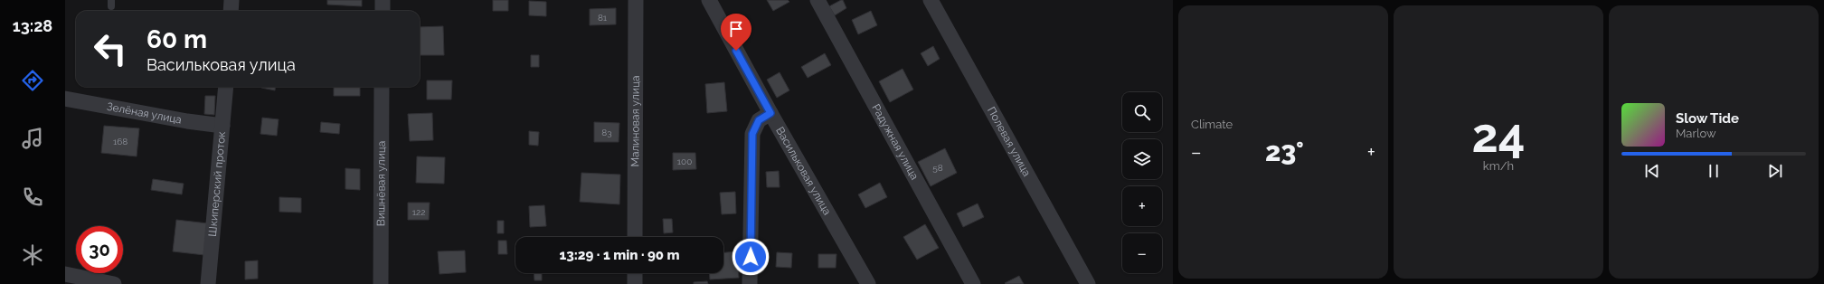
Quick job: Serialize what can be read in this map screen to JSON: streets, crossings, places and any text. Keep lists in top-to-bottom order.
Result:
{
  "streets": {
    "street": [
      "Зелёная улица",
      "Малиновая улица",
      "Радужная улица",
      "Полевая улица",
      "Васильковая улица",
      "Шкиперский проток",
      "Вишнёвая улица"
    ]
  },
  "crossings": [
    ["Зелёная улица", "Шкиперский проток"]
  ],
  "house_numbers": [
    "81",
    "83",
    "168",
    "100",
    "58",
    "122"
  ],
  "page": {
    "tabs": "13:28",
    "tile": [
      "Climate",
      ["24", "km/h"]
    ],
    "turn": ["60 m", "Васильковая улица"],
    "map_buttons": ["+", "−"],
    "song": ["Slow Tide", "Marlow"],
    "heat": ["−", "23°", "+"],
    "limit": "30",
    "trip": "13:29 · 1 min · 90 m"
  }
}
